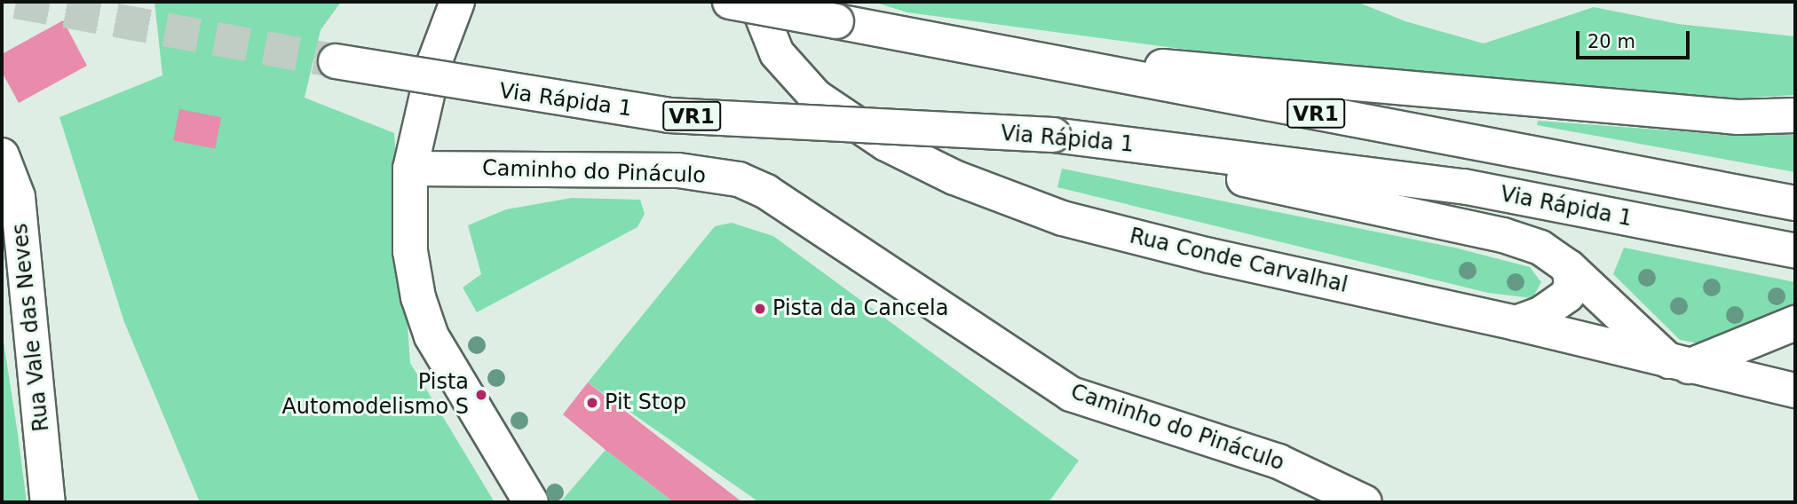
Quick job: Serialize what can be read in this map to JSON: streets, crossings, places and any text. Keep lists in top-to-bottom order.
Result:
{
  "streets": {
    "main road": [
      "Via Rápida 1",
      "VR1",
      "Caminho do Pináculo",
      "Rua Conde Carvalhal",
      "Rua Vale das Neves"
    ]
  },
  "places": ["Pista da Cancela", "Pista Automodelismo S", "Pit Stop"],
  "scale_bar": "20 m"
}
